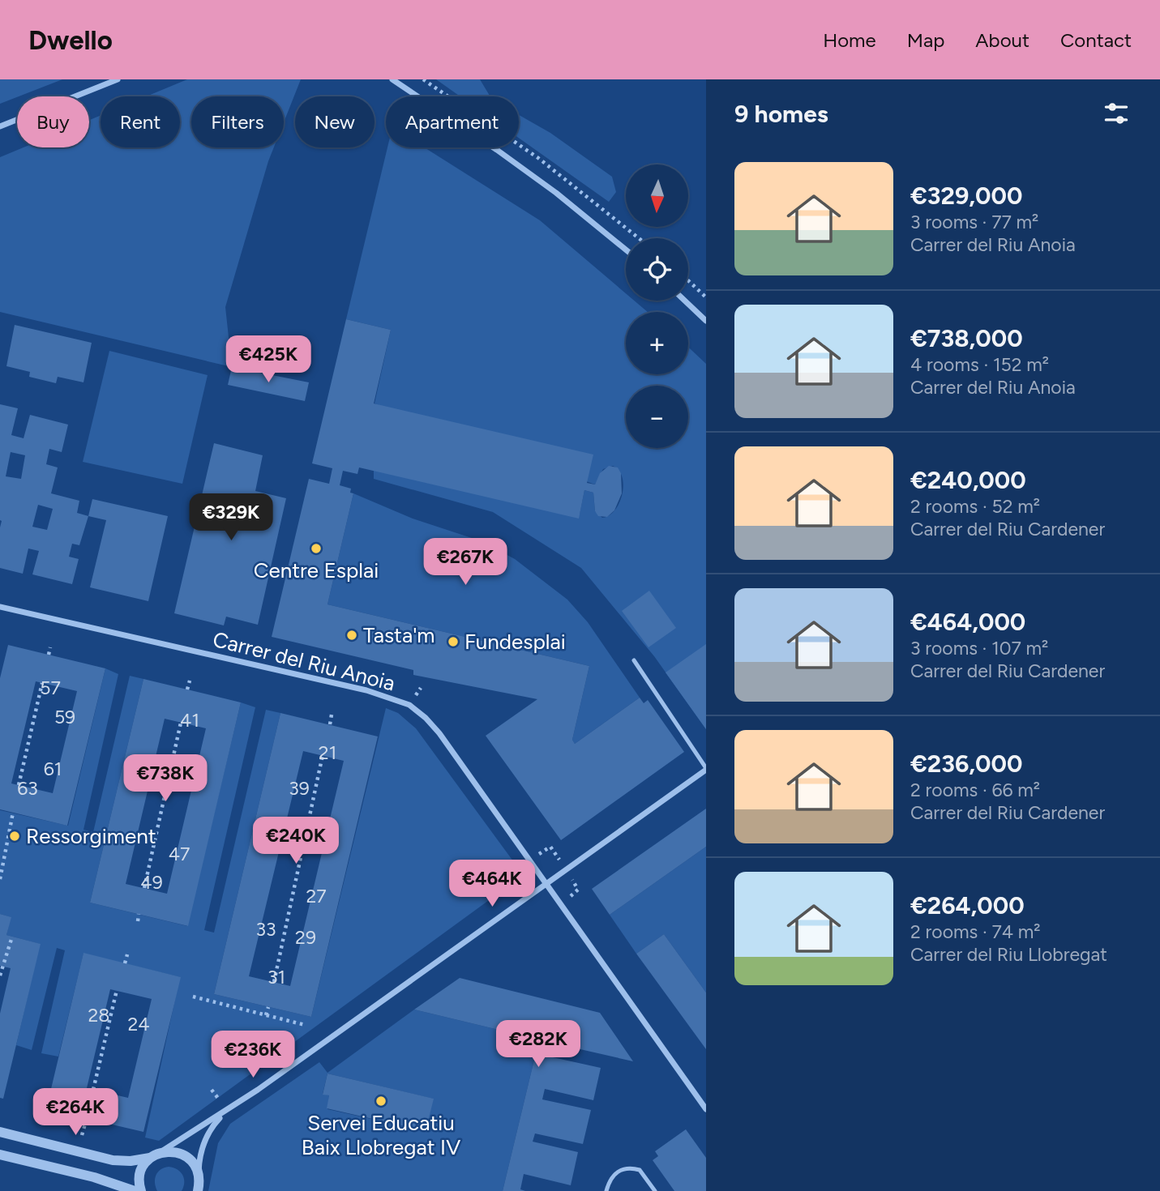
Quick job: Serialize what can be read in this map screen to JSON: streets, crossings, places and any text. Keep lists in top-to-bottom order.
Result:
{
  "streets": {
    "street": ["Carrer del Riu Anoia"]
  },
  "places": [
    "Centre Esplai",
    "Tasta'm",
    "Fundesplai",
    "Ressorgiment",
    "Servei Educatiu Baix Llobregat IV"
  ],
  "house_numbers": [
    "57",
    "59",
    "41",
    "21",
    "61",
    "63",
    "39",
    "47",
    "49",
    "27",
    "33",
    "29",
    "31",
    "28",
    "24"
  ],
  "north": "bottom",
  "page": {
    "header": "Dwello",
    "nav": [
      "Home",
      "Map",
      "About",
      "Contact"
    ],
    "heading": "9 homes",
    "chip": [
      "Buy",
      "Rent",
      "Filters",
      "New",
      "Apartment"
    ],
    "list": [
      {
        "name": "€329,000",
        "note": "3 rooms · 77 m² · Carrer del Riu Anoia"
      },
      {
        "name": "€738,000",
        "note": "4 rooms · 152 m² · Carrer del Riu Anoia"
      },
      {
        "name": "€240,000",
        "note": "2 rooms · 52 m² · Carrer del Riu Cardener"
      },
      {
        "name": "€464,000",
        "note": "3 rooms · 107 m² · Carrer del Riu Cardener"
      },
      {
        "name": "€236,000",
        "note": "2 rooms · 66 m² · Carrer del Riu Cardener"
      },
      {
        "name": "€264,000",
        "note": "2 rooms · 74 m² · Carrer del Riu Llobregat"
      }
    ],
    "map_buttons": ["+", "−"],
    "price": [
      "€425K",
      "€329K",
      "€267K",
      "€738K",
      "€240K",
      "€464K",
      "€282K",
      "€236K",
      "€264K"
    ]
  }
}
